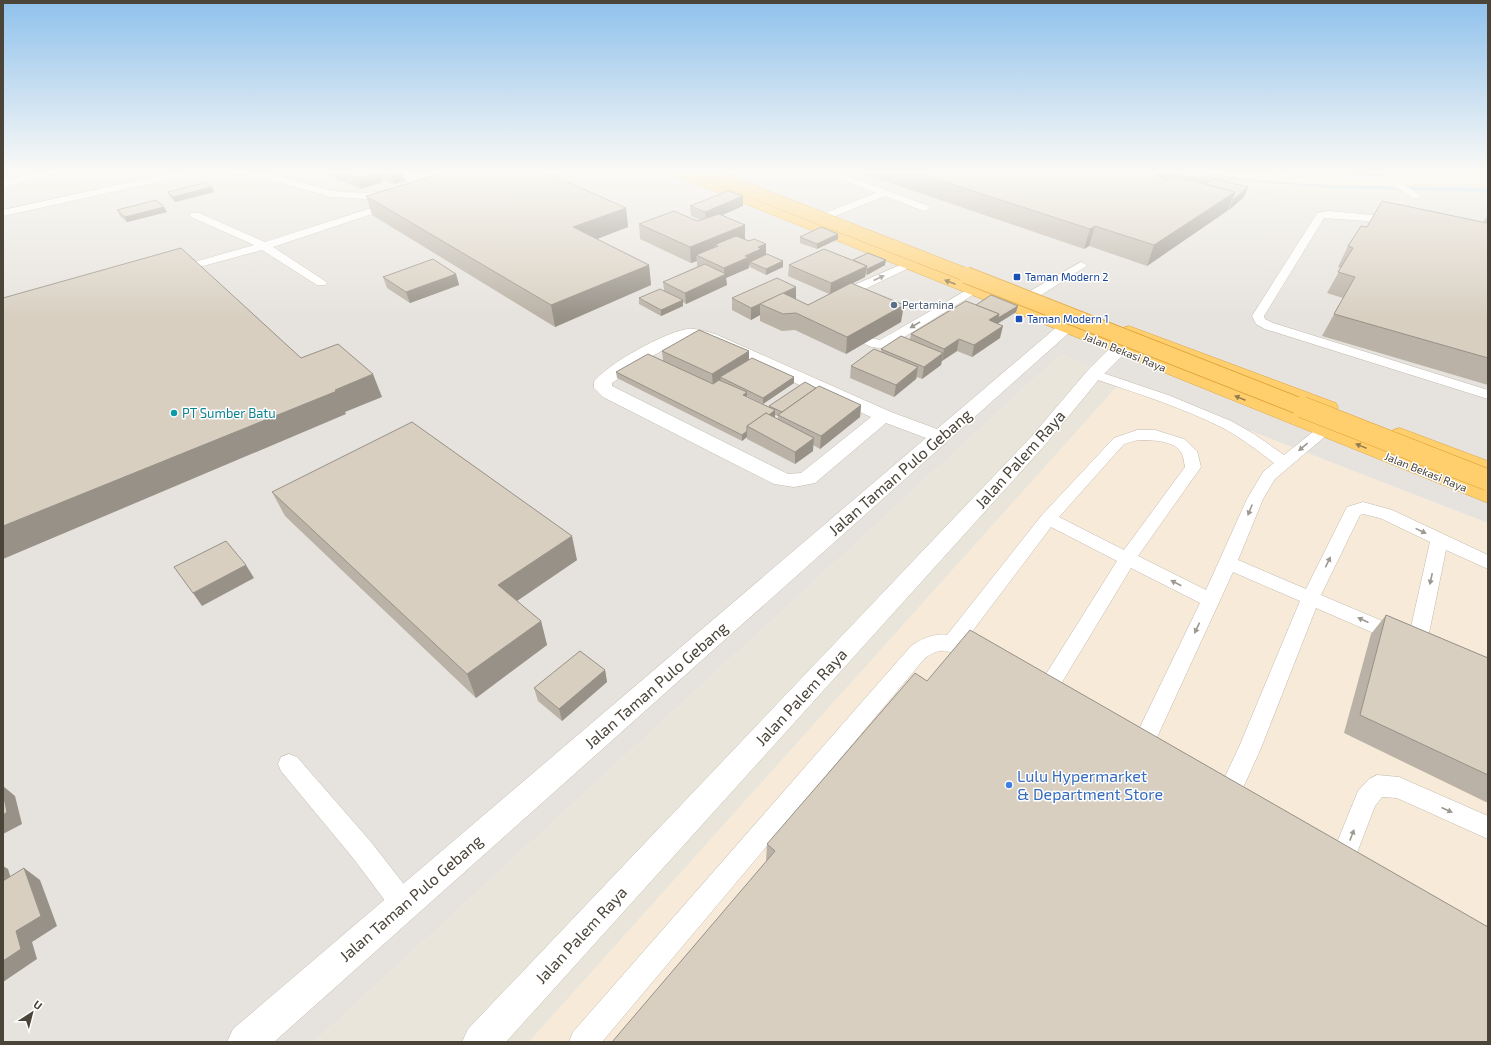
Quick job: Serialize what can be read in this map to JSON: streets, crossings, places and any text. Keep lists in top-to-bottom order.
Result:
{
  "streets": {
    "highway": ["Jalan Bekasi Raya"],
    "street": ["Jalan Palem Raya", "Jalan Taman Pulo Gebang"]
  },
  "crossings": [
    ["Jalan Bekasi Raya", "Jalan Palem Raya"],
    ["Jalan Bekasi Raya", "Jalan Taman Pulo Gebang"]
  ],
  "places": {
    "transit": ["Taman Modern 2", "Taman Modern 1"],
    "other": ["Pertamina", "PT Sumber Batu", "Lulu Hypermarket & Department Store"]
  },
  "north": "top right"
}
